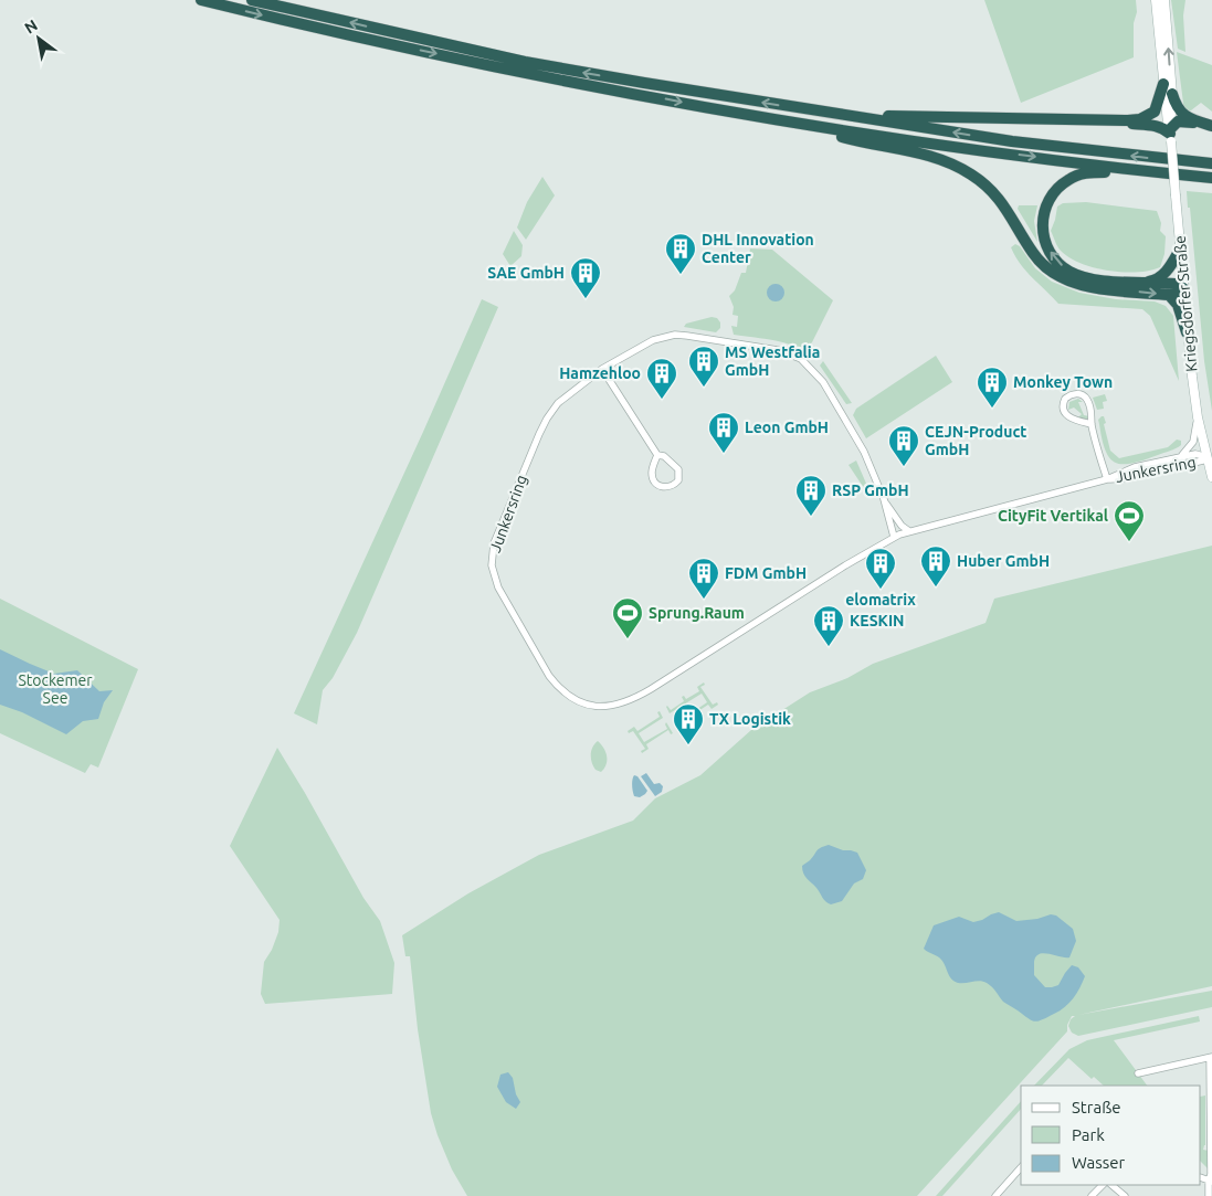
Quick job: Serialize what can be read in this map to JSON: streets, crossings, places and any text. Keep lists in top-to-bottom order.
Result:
{
  "streets": {
    "main road": ["Kriegsdorfer Straße"],
    "street": ["Junkersring"]
  },
  "crossings": [
    ["Kriegsdorfer Straße", "Junkersring"]
  ],
  "parks": ["Stockemer See"],
  "places": {
    "building": [
      "DHL Innovation Center",
      "SAE GmbH",
      "MS Westfalia GmbH",
      "Hamzehloo",
      "Monkey Town",
      "Leon GmbH",
      "CEJN-Product GmbH",
      "RSP GmbH",
      "Huber GmbH",
      "elomatrix",
      "FDM GmbH",
      "KESKIN",
      "TX Logistik"
    ],
    "sports": ["CityFit Vertikal", "Sprung.Raum"]
  },
  "legend": ["Straße", "Park", "Wasser"],
  "north": "top left"
}
